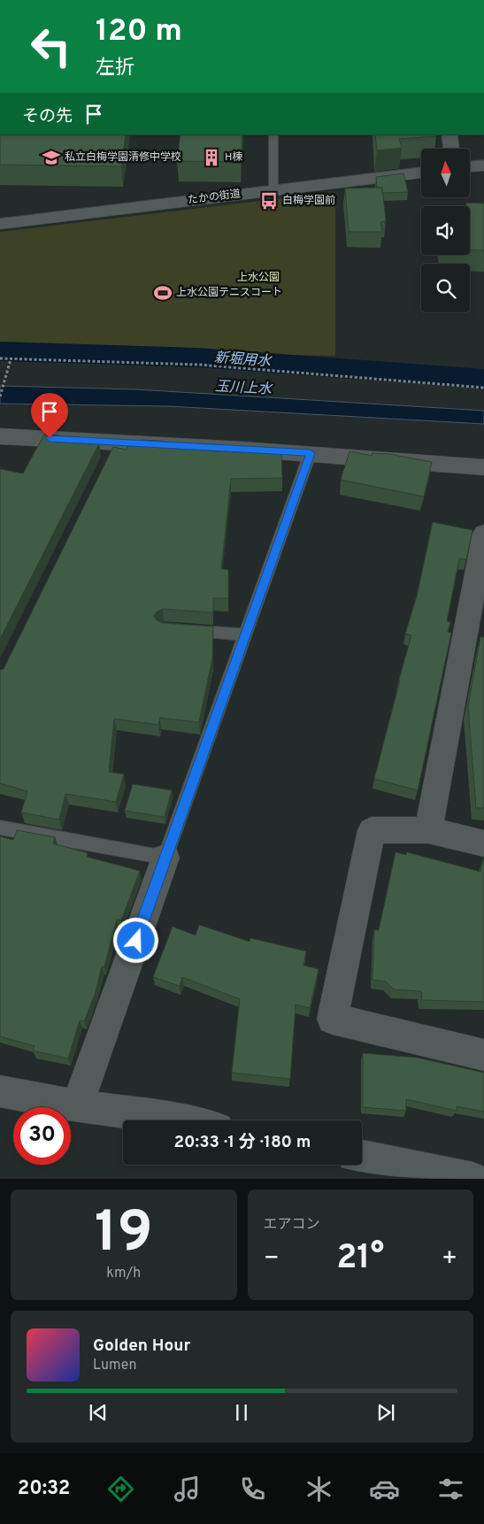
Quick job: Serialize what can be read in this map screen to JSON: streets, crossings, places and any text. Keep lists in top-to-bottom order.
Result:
{
  "streets": {
    "street": ["たかの街道"]
  },
  "water": ["新堀用水", "玉川上水"],
  "parks": ["上水公園"],
  "places": {
    "school or university": ["私立白梅学園清修中学校"],
    "building": ["H棟"],
    "bus stop": ["白梅学園前"],
    "sports": ["上水公園テニスコート"]
  },
  "north": "top",
  "page": {
    "turn": ["120 m", "左折"],
    "then": "その先",
    "limit": "30",
    "trip": "20:33 · 1 分 · 180 m",
    "tile": [
      ["19", "km/h"],
      "エアコン"
    ],
    "heat": ["−", "21°", "+"],
    "song": ["Golden Hour", "Lumen"],
    "tabs": "20:32"
  }
}
